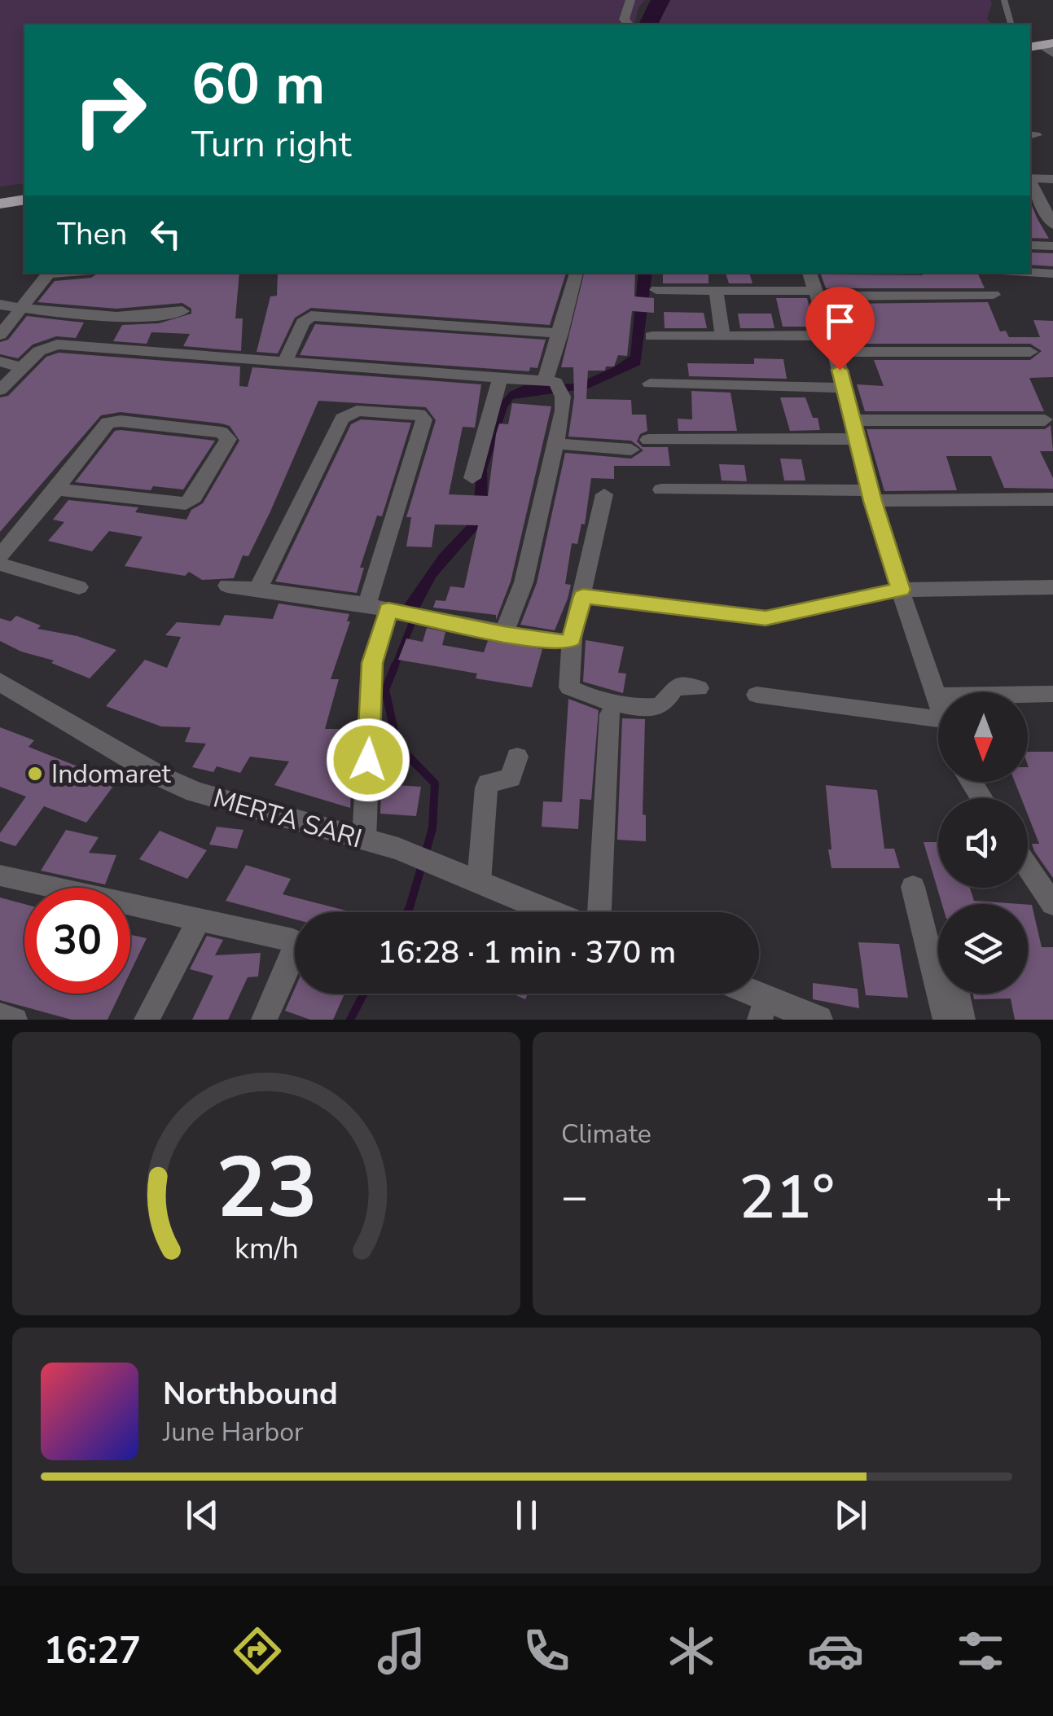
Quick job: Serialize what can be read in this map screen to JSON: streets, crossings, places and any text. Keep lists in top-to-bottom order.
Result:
{
  "streets": {
    "street": ["MERTA SARI"]
  },
  "places": ["Indomaret"],
  "north": "bottom",
  "page": {
    "turn": ["60 m", "Turn right"],
    "then": "Then",
    "limit": "30",
    "trip": "16:28 · 1 min · 370 m",
    "tile": "Climate",
    "heat": ["−", "21°", "+"],
    "song": ["Northbound", "June Harbor"],
    "tabs": "16:27",
    "gauge": ["23", "km/h"]
  }
}
